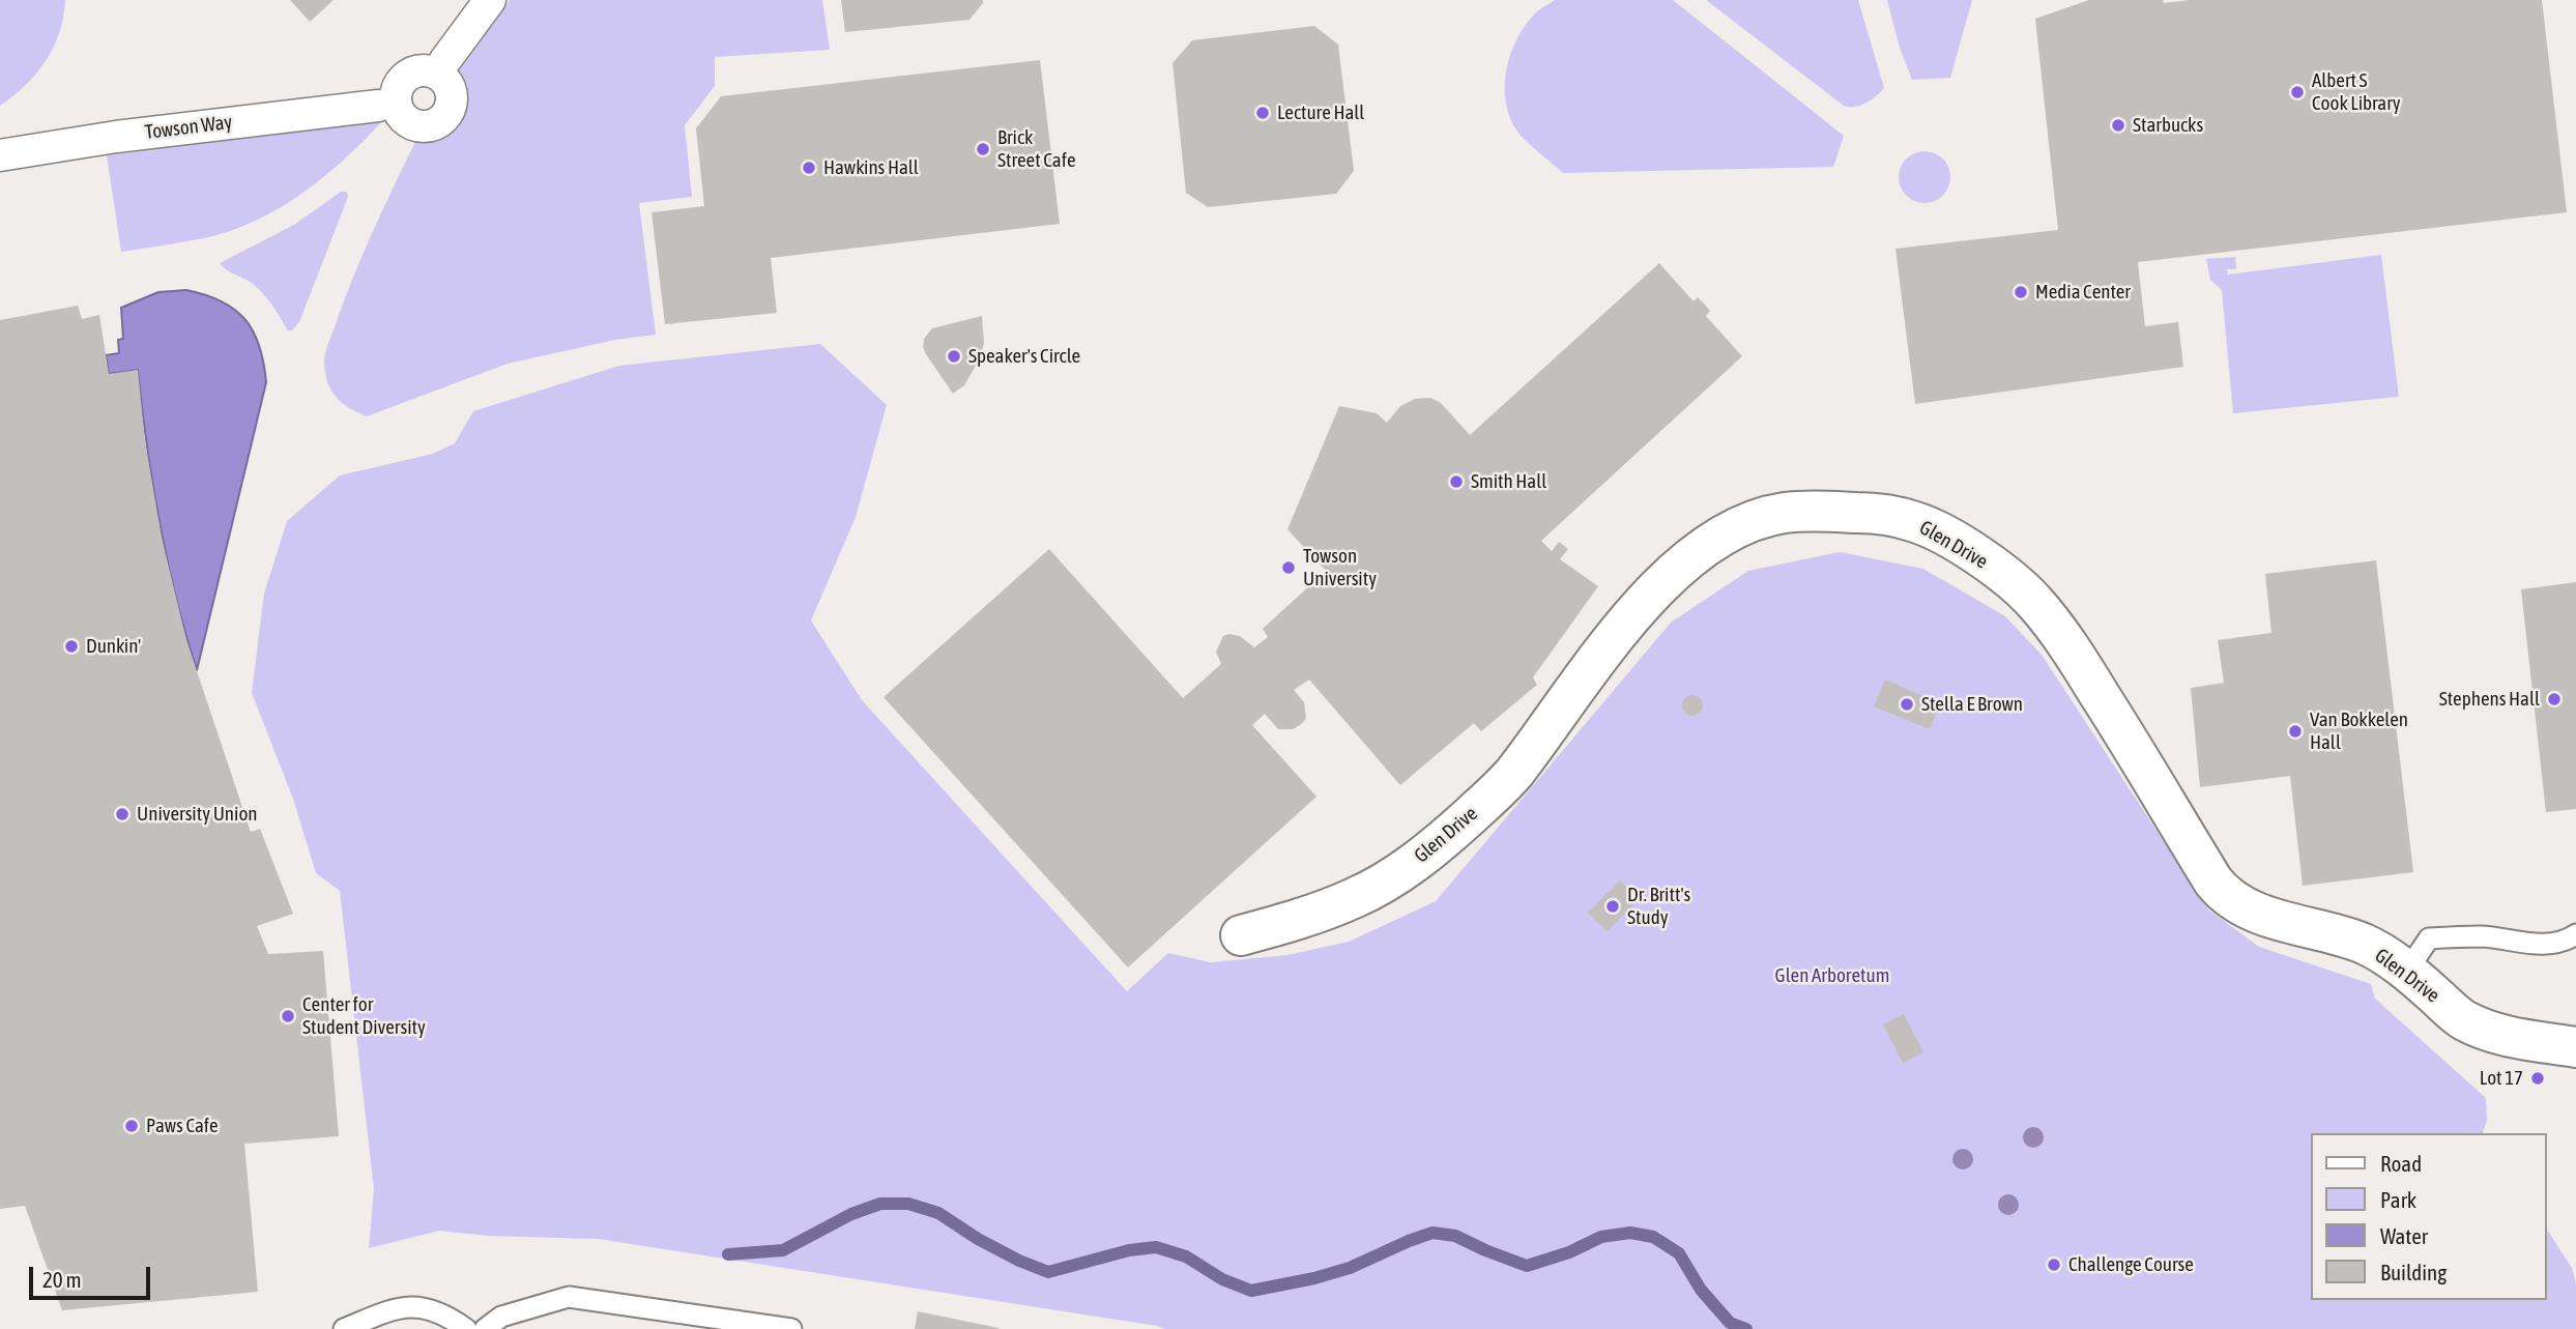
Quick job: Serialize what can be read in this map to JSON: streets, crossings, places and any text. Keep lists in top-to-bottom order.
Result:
{
  "streets": {
    "street": ["Towson Way", "Glen Drive"]
  },
  "parks": ["Glen Arboretum"],
  "places": [
    "Albert S Cook Library",
    "Lecture Hall",
    "Starbucks",
    "Brick Street Cafe",
    "Hawkins Hall",
    "Media Center",
    "Speaker's Circle",
    "Smith Hall",
    "Towson University",
    "Dunkin'",
    "Stephens Hall",
    "Stella E Brown",
    "Van Bokkelen Hall",
    "University Union",
    "Dr. Britt's Study",
    "Center for Student Diversity",
    "Lot 17",
    "Paws Cafe",
    "Challenge Course"
  ],
  "legend": [
    "Road",
    "Park",
    "Water",
    "Building"
  ],
  "scale_bar": "20 m"
}
